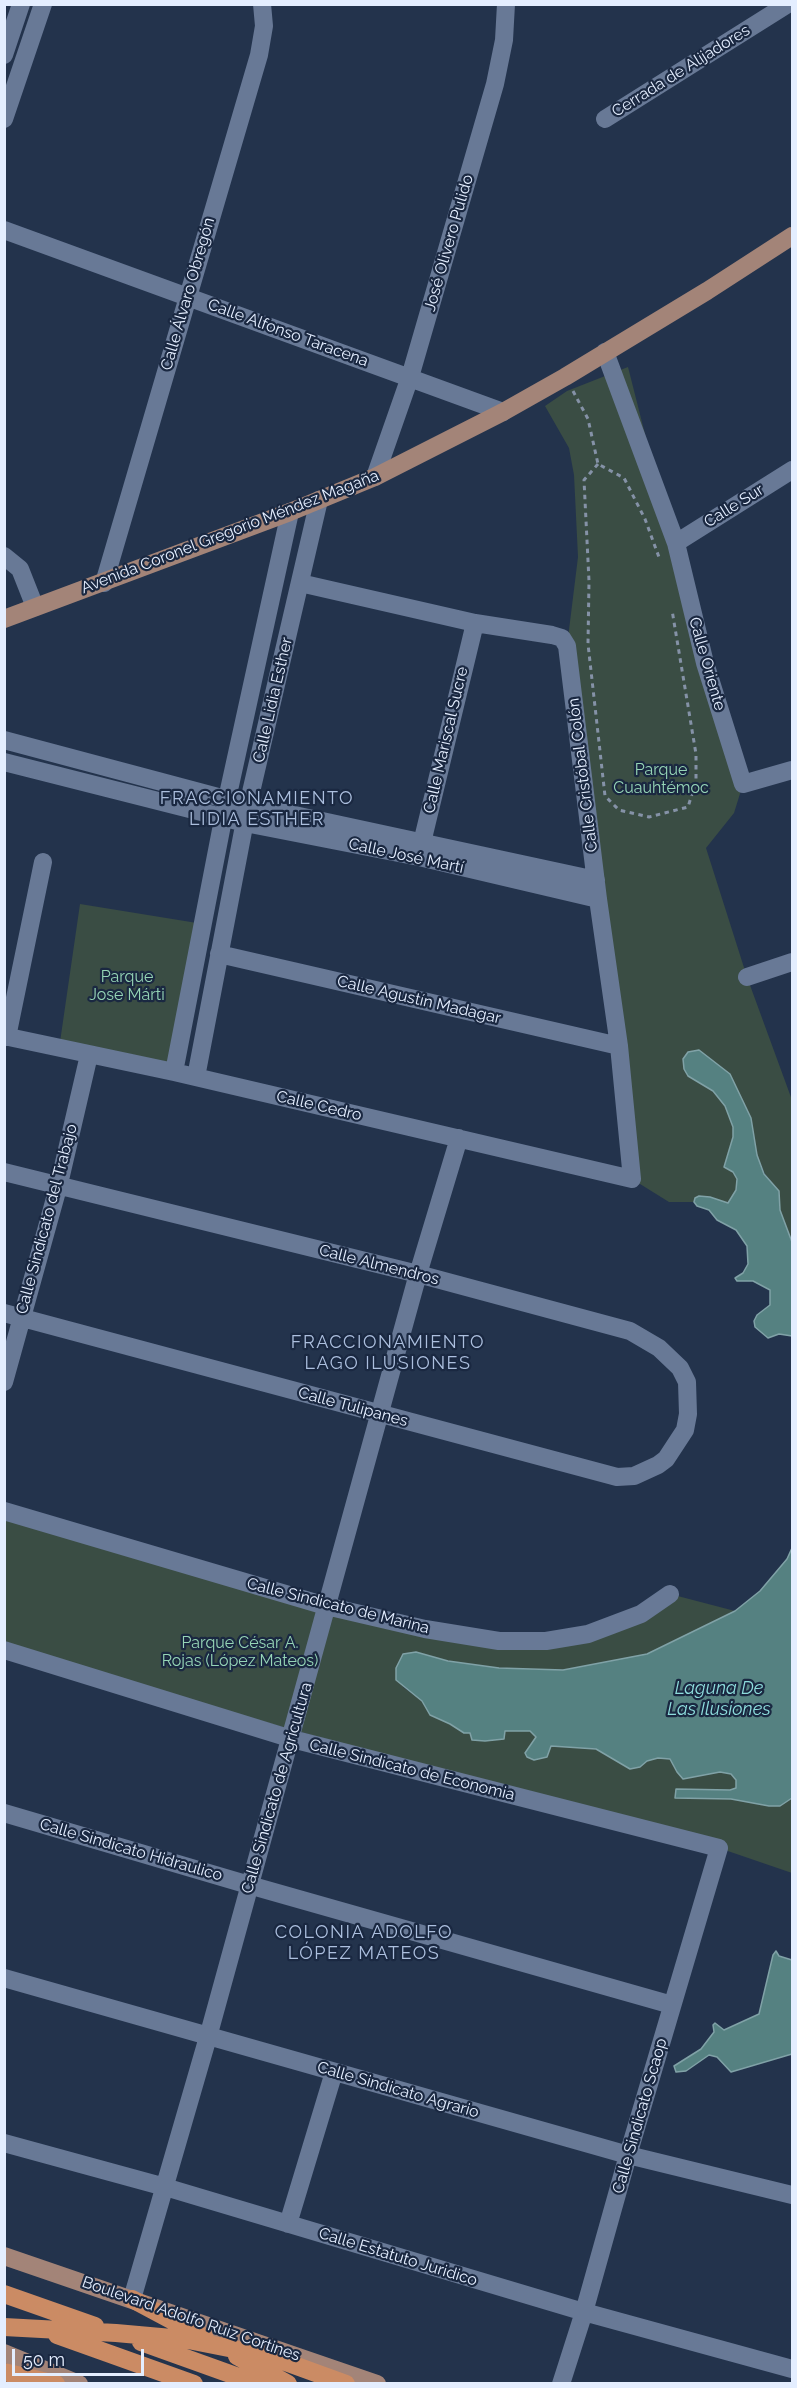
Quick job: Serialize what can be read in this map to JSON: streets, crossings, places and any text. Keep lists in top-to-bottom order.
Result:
{
  "streets": {
    "main road": ["Avenida Coronel Gregorio Méndez Magaña", "Boulevard Adolfo Ruiz Cortines"],
    "street": [
      "Cerrada de Alijadores",
      "José Olivero Pulido",
      "Calle Álvaro Obregón",
      "Calle Alfonso Taracena",
      "Calle Sur",
      "Calle Oriente",
      "Calle Lidia Esther",
      "Calle Mariscal Sucre",
      "Calle Cristóbal Colón",
      "Calle José Martí",
      "Calle Agustín Madagar",
      "Calle Cedro",
      "Calle Sindicato del Trabajo",
      "Calle Almendros",
      "Calle Tulipanes",
      "Calle Sindicato de Marina",
      "Calle Sindicato de Economia",
      "Calle Sindicato de Agricultura",
      "Calle Sindicato Hidraulico",
      "Calle Sindicato Agrario",
      "Calle Sindicato Scaop",
      "Calle Estatuto Juridico"
    ]
  },
  "crossings": [
    ["José Olivero Pulido", "Calle Alfonso Taracena"],
    ["José Olivero Pulido", "Avenida Coronel Gregorio Méndez Magaña"],
    ["Calle Álvaro Obregón", "Calle Alfonso Taracena"],
    ["Calle Álvaro Obregón", "Avenida Coronel Gregorio Méndez Magaña"],
    ["Calle Alfonso Taracena", "Avenida Coronel Gregorio Méndez Magaña"],
    ["Calle Sur", "Calle Oriente"],
    ["Avenida Coronel Gregorio Méndez Magaña", "Calle Oriente"],
    ["Avenida Coronel Gregorio Méndez Magaña", "Calle Lidia Esther"],
    ["Calle Lidia Esther", "Calle Cristóbal Colón"],
    ["Calle Lidia Esther", "Calle José Martí"],
    ["Calle Lidia Esther", "Calle Agustín Madagar"],
    ["Calle Lidia Esther", "Calle Cedro"],
    ["Calle Mariscal Sucre", "Calle Cristóbal Colón"],
    ["Calle Mariscal Sucre", "Calle José Martí"],
    ["Calle Cristóbal Colón", "Calle José Martí"],
    ["Calle Cristóbal Colón", "Calle Agustín Madagar"],
    ["Calle Cristóbal Colón", "Calle Cedro"],
    ["Calle Cedro", "Calle Sindicato del Trabajo"],
    ["Calle Cedro", "Calle Sindicato de Agricultura"],
    ["Calle Sindicato del Trabajo", "Calle Almendros"],
    ["Calle Sindicato del Trabajo", "Calle Tulipanes"],
    ["Calle Almendros", "Calle Tulipanes"],
    ["Calle Almendros", "Calle Sindicato de Agricultura"],
    ["Calle Tulipanes", "Calle Sindicato de Agricultura"],
    ["Calle Sindicato de Marina", "Calle Sindicato de Agricultura"],
    ["Calle Sindicato de Economia", "Calle Sindicato de Agricultura"],
    ["Calle Sindicato de Economia", "Calle Sindicato Scaop"],
    ["Calle Sindicato de Agricultura", "Calle Sindicato Hidraulico"],
    ["Calle Sindicato de Agricultura", "Calle Sindicato Agrario"],
    ["Calle Sindicato de Agricultura", "Calle Estatuto Juridico"],
    ["Calle Sindicato de Agricultura", "Boulevard Adolfo Ruiz Cortines"],
    ["Calle Sindicato Hidraulico", "Calle Sindicato Scaop"],
    ["Calle Sindicato Agrario", "Calle Sindicato Scaop"],
    ["Calle Sindicato Scaop", "Calle Estatuto Juridico"]
  ],
  "districts": ["FRACCIONAMIENTO LIDIA ESTHER", "FRACCIONAMIENTO LAGO ILUSIONES", "COLONIA ADOLFO LÓPEZ MATEOS"],
  "water": ["Laguna De Las Ilusiones"],
  "parks": ["Parque Cuauhtémoc", "Parque Jose Márti", "Parque César A. Rojas (López Mateos)"],
  "scale_bar": "50 m"
}
